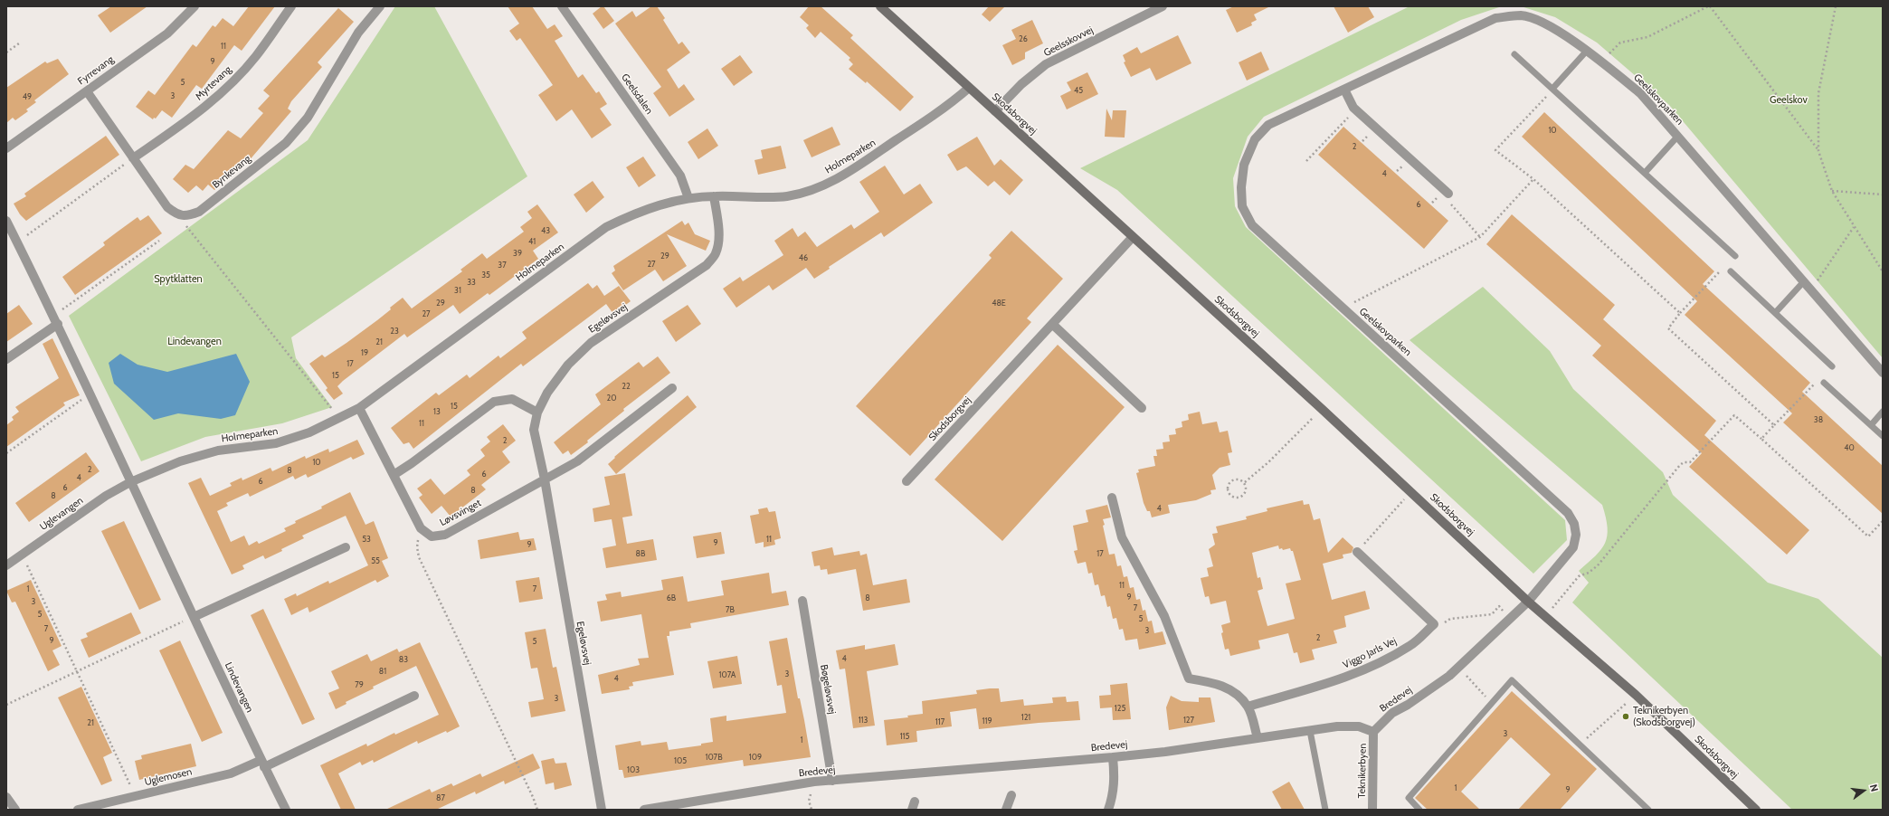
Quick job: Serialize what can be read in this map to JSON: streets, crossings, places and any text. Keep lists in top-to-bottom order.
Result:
{
  "streets": {
    "street": [
      "Geelsskovvej",
      "Fyrrevang",
      "Myrtevang",
      "Geelsdalen",
      "Geelskovparken",
      "Skodsborgvej",
      "Holmeparken",
      "Bynkevang",
      "Egeløvsvej",
      "Løvsvinget",
      "Uglevangen",
      "Viggo Jarls Vej",
      "Lindevangen",
      "Bøgeløvsvej",
      "Bredevej",
      "Teknikerbyen",
      "Uglemosen"
    ]
  },
  "crossings": [
    ["Geelsskovvej", "Skodsborgvej"],
    ["Geelsdalen", "Holmeparken"],
    ["Geelskovparken", "Skodsborgvej"],
    ["Geelskovparken", "Bredevej"],
    ["Skodsborgvej", "Holmeparken"],
    ["Skodsborgvej", "Bredevej"],
    ["Holmeparken", "Egeløvsvej"],
    ["Holmeparken", "Uglevangen"],
    ["Holmeparken", "Lindevangen"],
    ["Egeløvsvej", "Løvsvinget"],
    ["Uglevangen", "Lindevangen"],
    ["Lindevangen", "Uglemosen"],
    ["Bøgeløvsvej", "Bredevej"],
    ["Bredevej", "Teknikerbyen"]
  ],
  "parks": ["Geelskov", "Spytklatten", "Lindevangen"],
  "places": ["Teknikerbyen (Skodsborgvej)"],
  "house_numbers": [
    "26",
    "11",
    "9",
    "5",
    "45",
    "3",
    "49",
    "10",
    "2",
    "4",
    "6",
    "43",
    "41",
    "39",
    "29",
    "46",
    "27",
    "37",
    "35",
    "33",
    "31",
    "29",
    "48E",
    "27",
    "23",
    "21",
    "19",
    "17",
    "15",
    "22",
    "20",
    "15",
    "13",
    "38",
    "11",
    "2",
    "40",
    "10",
    "2",
    "8",
    "6",
    "4",
    "6",
    "6",
    "8",
    "8",
    "4",
    "53",
    "11",
    "9",
    "9",
    "8B",
    "17",
    "55",
    "11",
    "1",
    "7",
    "9",
    "6B",
    "8",
    "3",
    "7",
    "7B",
    "5",
    "5",
    "7",
    "3",
    "2",
    "9",
    "5",
    "4",
    "83",
    "81",
    "3",
    "107A",
    "4",
    "79",
    "3",
    "125",
    "121",
    "113",
    "127",
    "119",
    "117",
    "21",
    "3",
    "115",
    "1",
    "107B",
    "109",
    "105",
    "103",
    "1",
    "9",
    "87"
  ],
  "north": "right"
}
